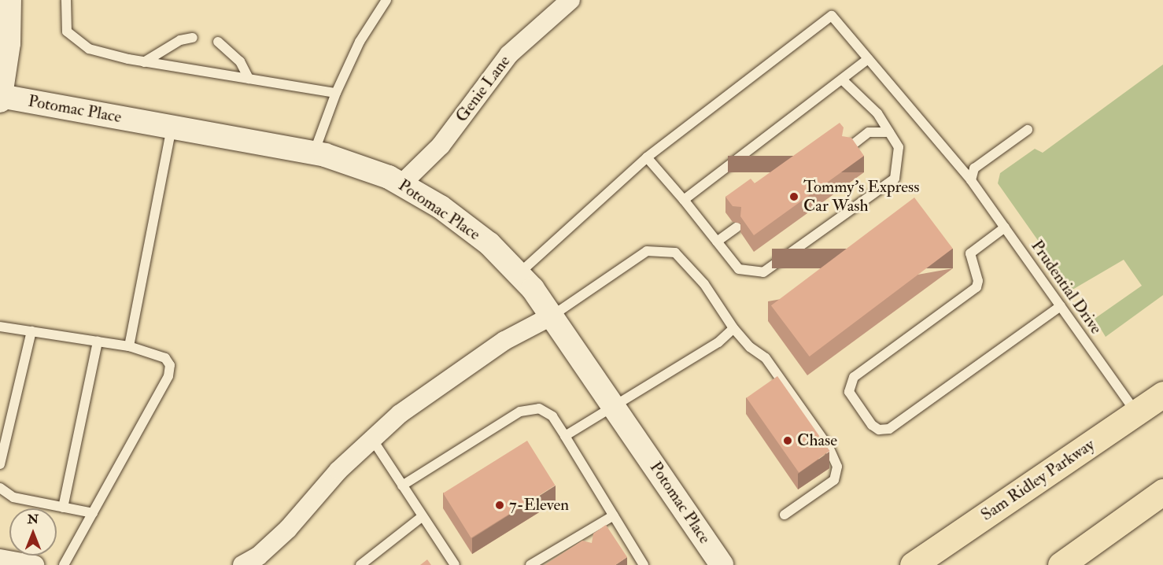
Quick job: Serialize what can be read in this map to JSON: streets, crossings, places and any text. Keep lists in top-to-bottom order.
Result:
{
  "streets": {
    "main road": ["Sam Ridley Parkway"],
    "street": ["Genie Lane", "Potomac Place"],
    "lane": ["Prudential Drive"]
  },
  "crossings": [
    ["Genie Lane", "Potomac Place"],
    ["Prudential Drive", "Sam Ridley Parkway"]
  ],
  "places": ["Tommy's Express Car Wash", "Chase", "7-Eleven"],
  "north": "top"
}
